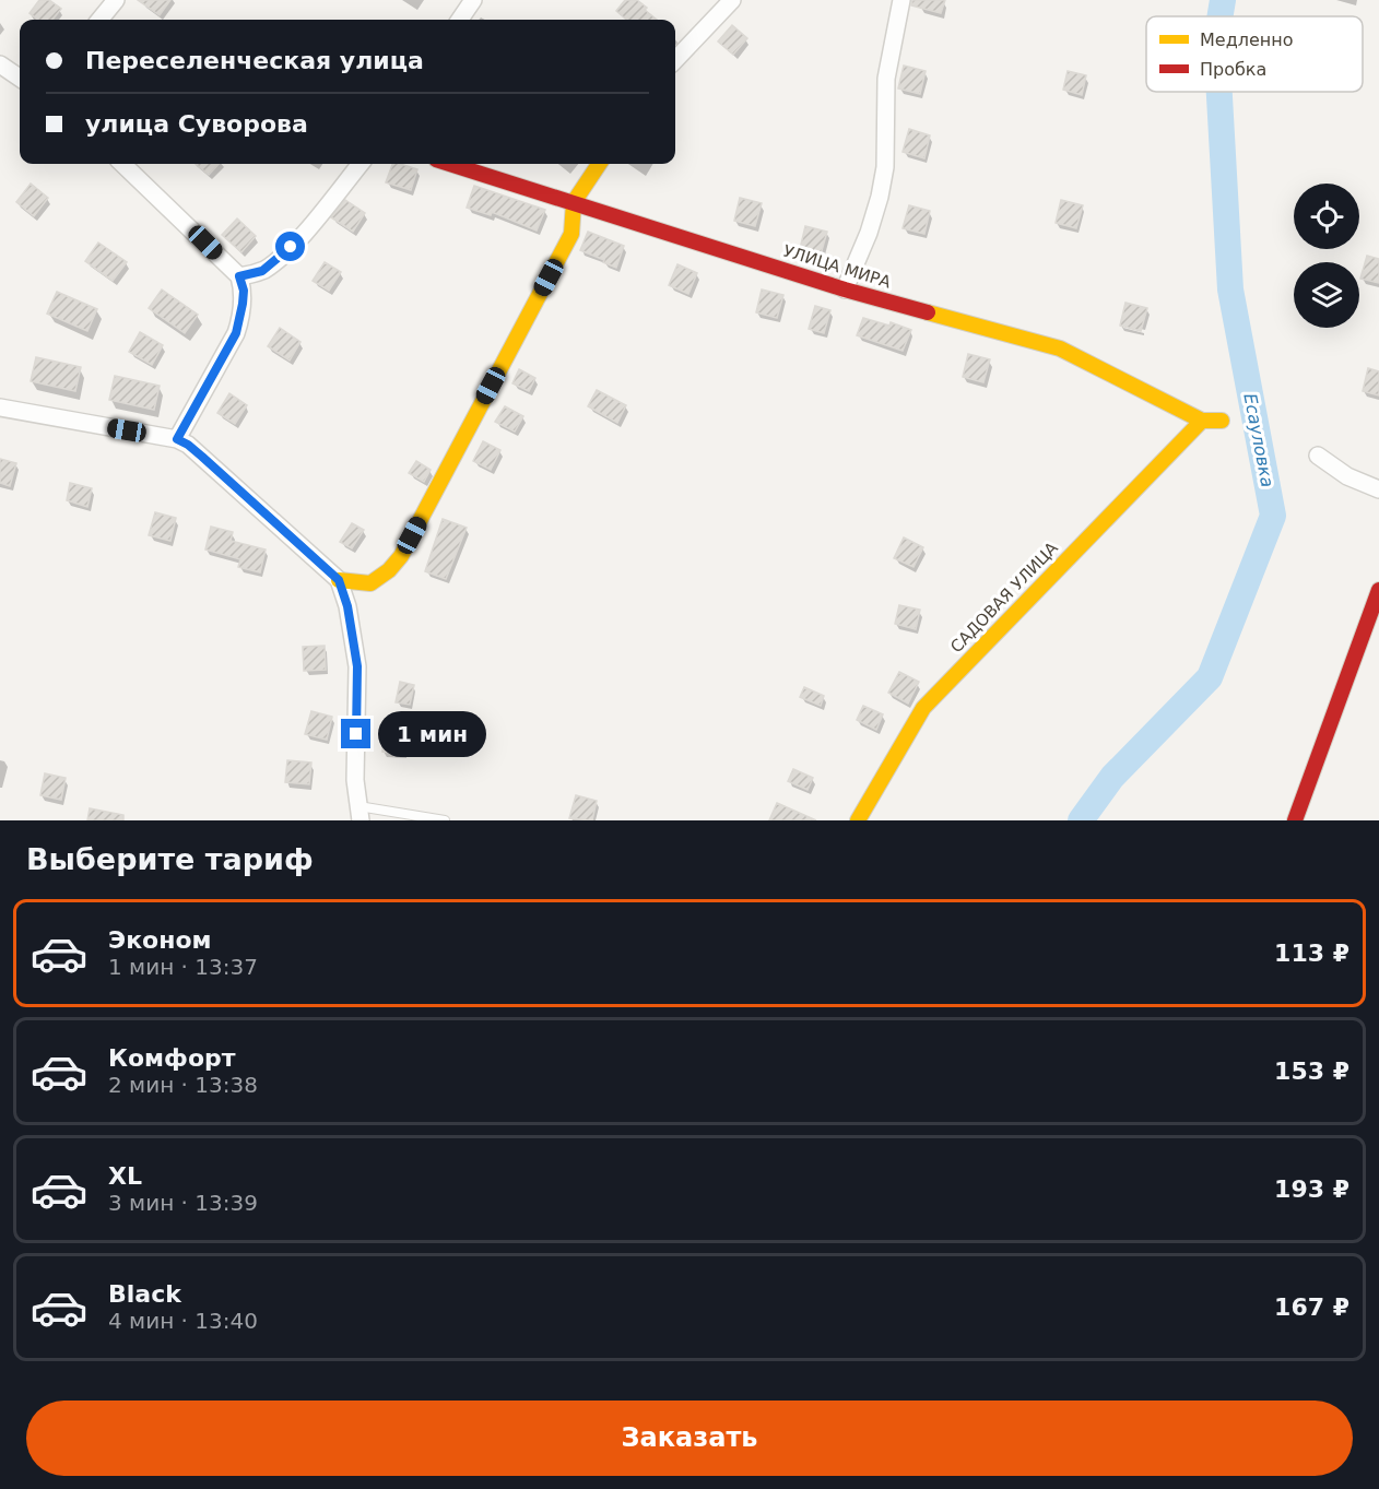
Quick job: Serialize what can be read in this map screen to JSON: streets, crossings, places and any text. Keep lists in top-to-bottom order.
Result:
{
  "streets": {
    "street": ["УЛИЦА МИРА", "САДОВАЯ УЛИЦА"]
  },
  "crossings": [
    ["УЛИЦА МИРА", "САДОВАЯ УЛИЦА"]
  ],
  "water": ["Есауловка"],
  "legend": ["Медленно", "Пробка"],
  "page": {
    "banner": ["Переселенческая улица", "улица Суворова"],
    "bubble": "1 мин",
    "heading": "Выберите тариф",
    "list": [
      {
        "name": "Эконом",
        "note": "1 мин · 13:37",
        "value": "113 ₽"
      },
      {
        "name": "Комфорт",
        "note": "2 мин · 13:38",
        "value": "153 ₽"
      },
      {
        "name": "XL",
        "note": "3 мин · 13:39",
        "value": "193 ₽"
      },
      {
        "name": "Black",
        "note": "4 мин · 13:40",
        "value": "167 ₽"
      }
    ],
    "buttons": "Заказать"
  }
}
